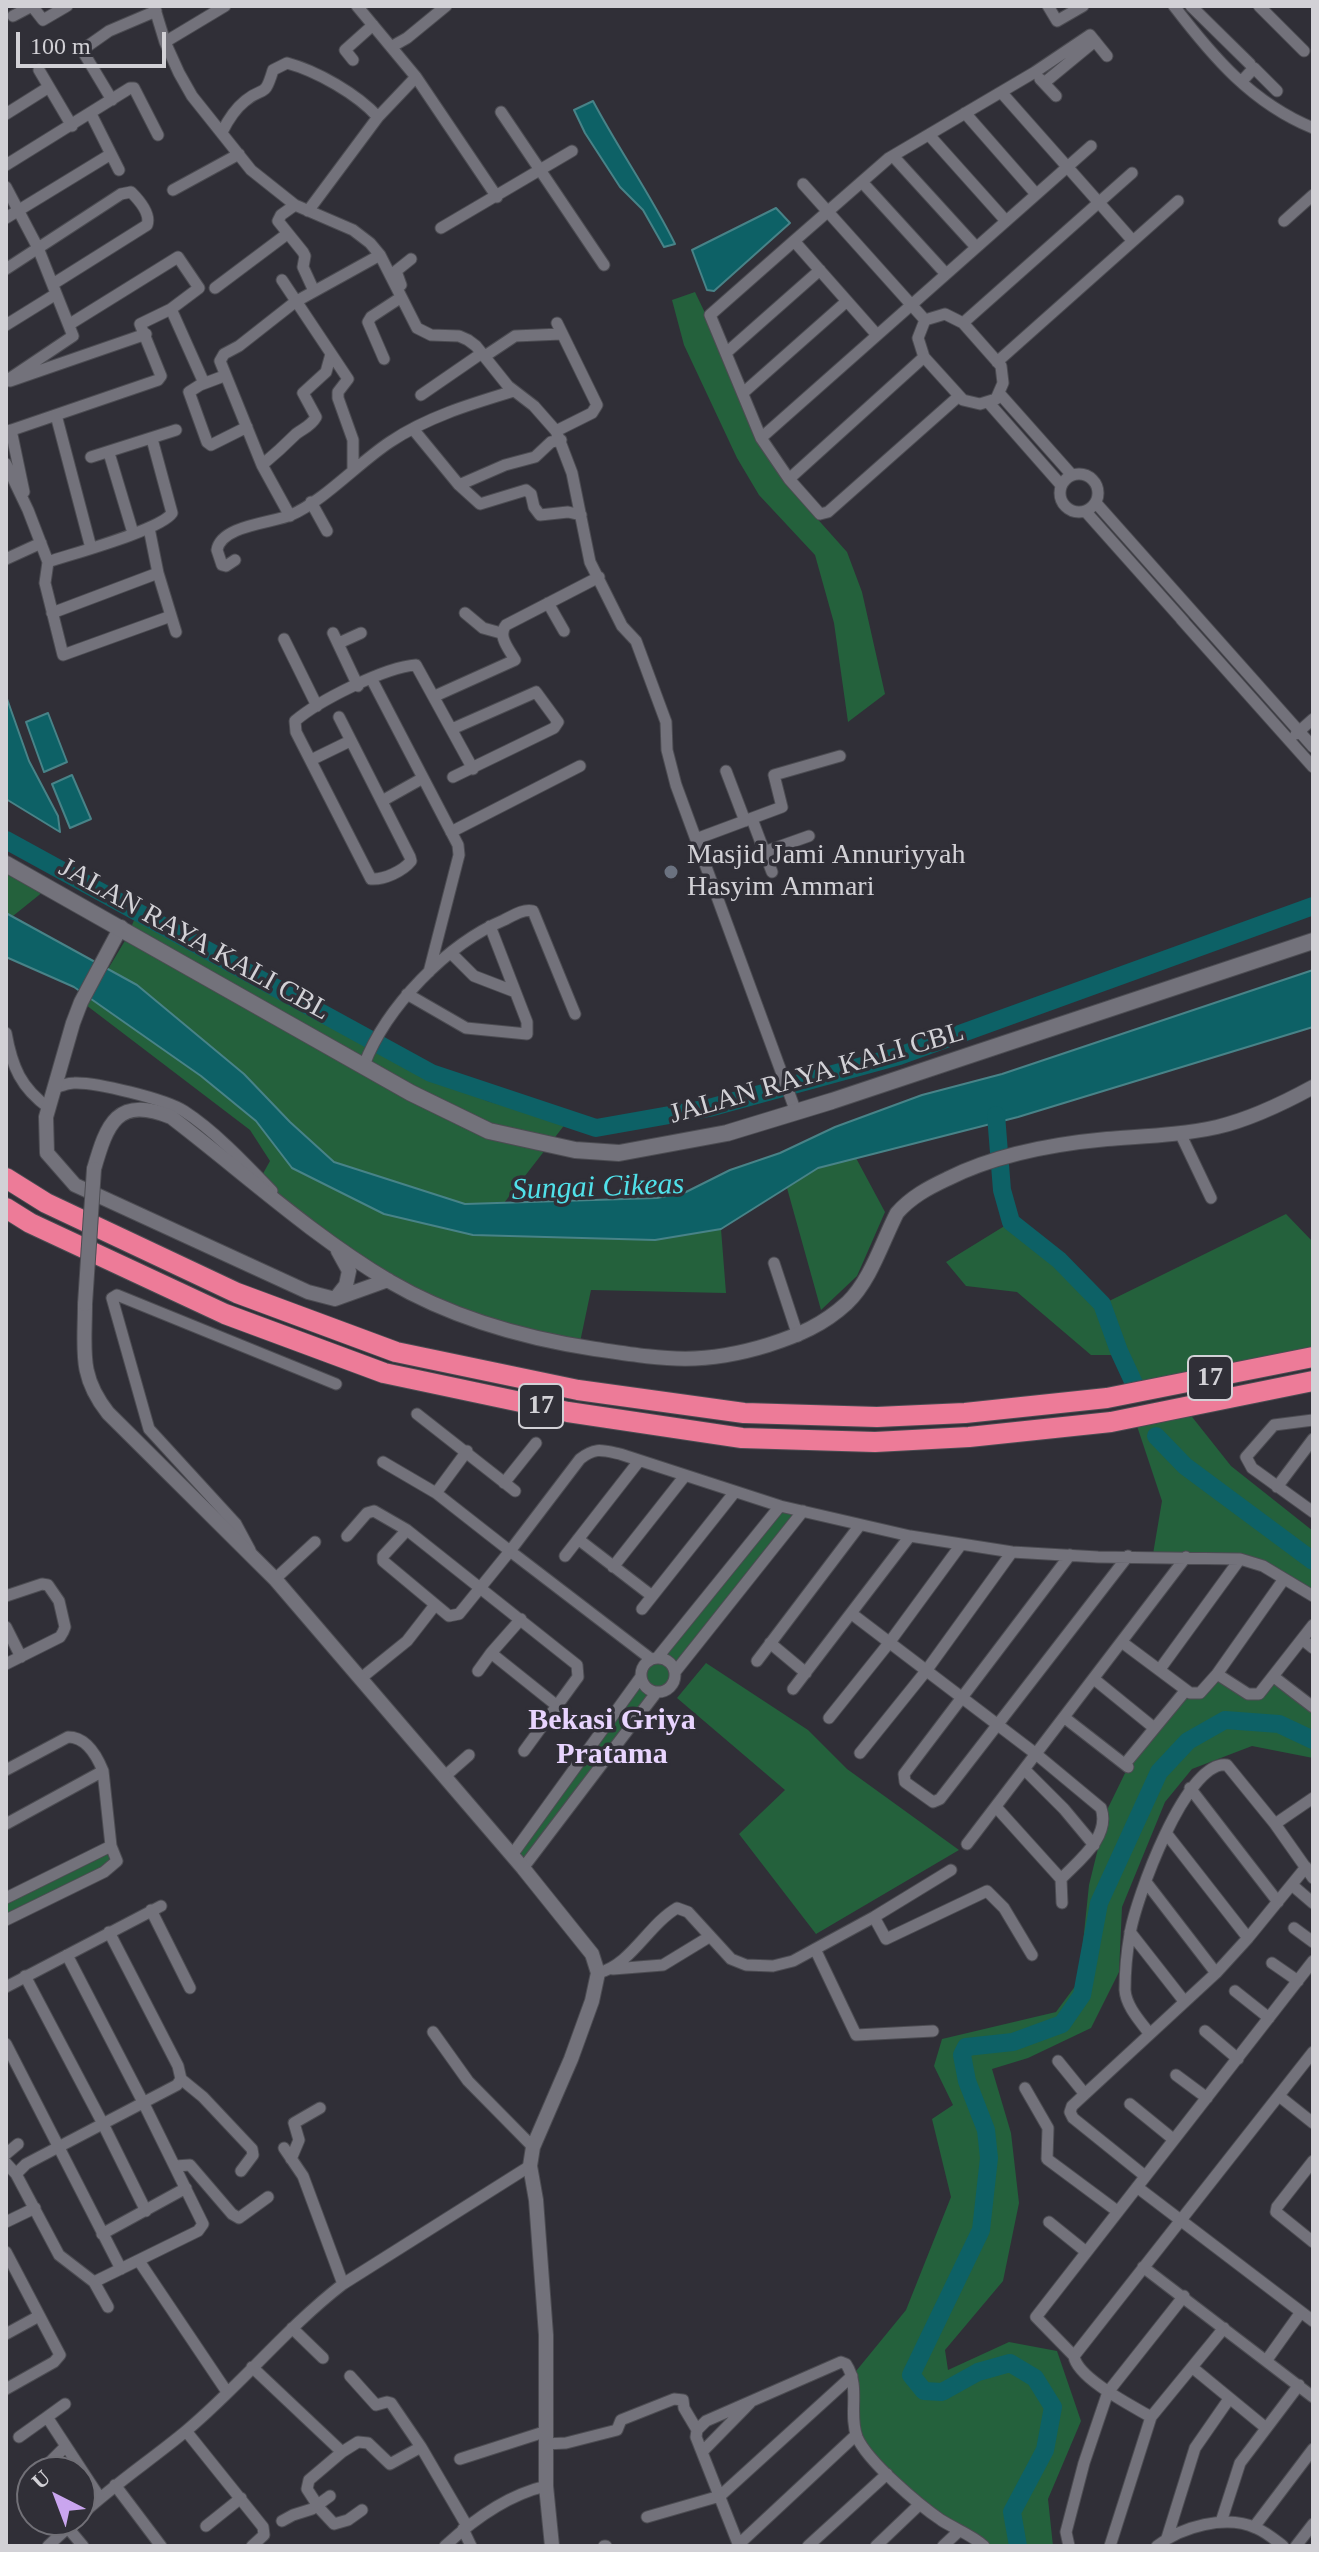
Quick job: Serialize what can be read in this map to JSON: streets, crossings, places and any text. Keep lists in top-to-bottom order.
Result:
{
  "streets": {
    "highway": ["17"],
    "main road": ["JALAN RAYA KALI CBL"]
  },
  "districts": ["Bekasi Griya Pratama"],
  "water": ["Sungai Cikeas"],
  "places": ["Masjid Jami Annuriyyah Hasyim Ammari"],
  "scale_bar": "100 m",
  "north": "top left"
}
